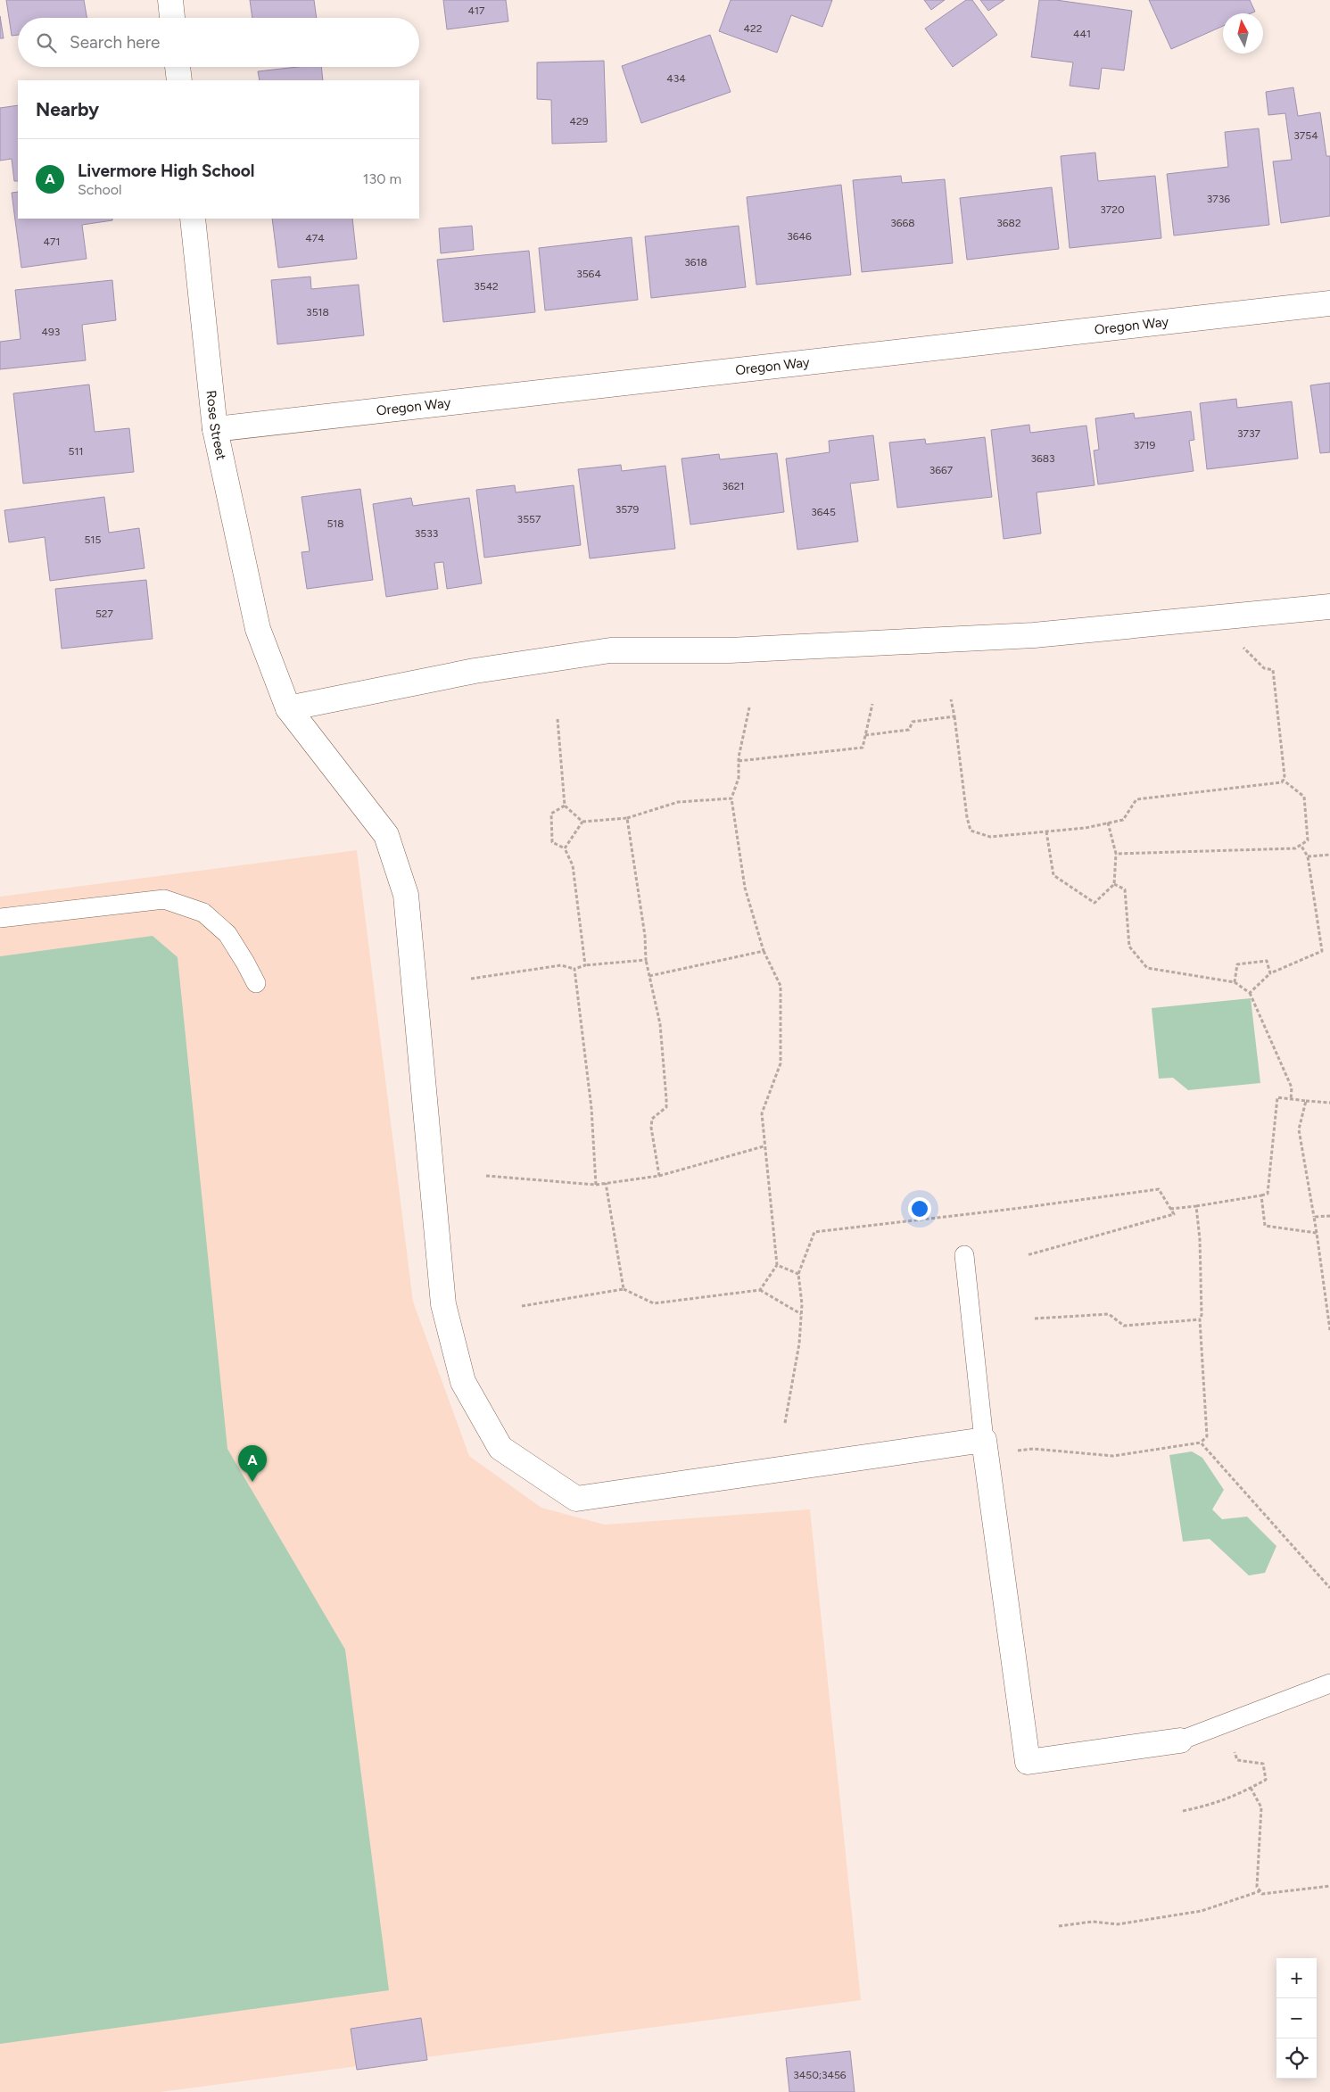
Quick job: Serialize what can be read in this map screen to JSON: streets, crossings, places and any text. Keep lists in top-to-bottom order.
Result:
{
  "streets": {
    "street": ["Oregon Way", "Rose Street"]
  },
  "crossings": [
    ["Oregon Way", "Rose Street"]
  ],
  "house_numbers": [
    "417",
    "422",
    "441",
    "434",
    "429",
    "3754",
    "3736",
    "3720",
    "3668",
    "3682",
    "3646",
    "474",
    "471",
    "3618",
    "3564",
    "3542",
    "3518",
    "493",
    "3737",
    "3719",
    "511",
    "3683",
    "3667",
    "3621",
    "3579",
    "3645",
    "3557",
    "518",
    "3533",
    "515",
    "527",
    "3450;3456"
  ],
  "north": "top",
  "page": {
    "search": "Search here",
    "heading": "Nearby",
    "list": [
      {
        "mark": "A",
        "name": "Livermore High School",
        "note": "School",
        "value": "130 m"
      }
    ],
    "pins": "A",
    "map_buttons": ["+", "−"]
  }
}
